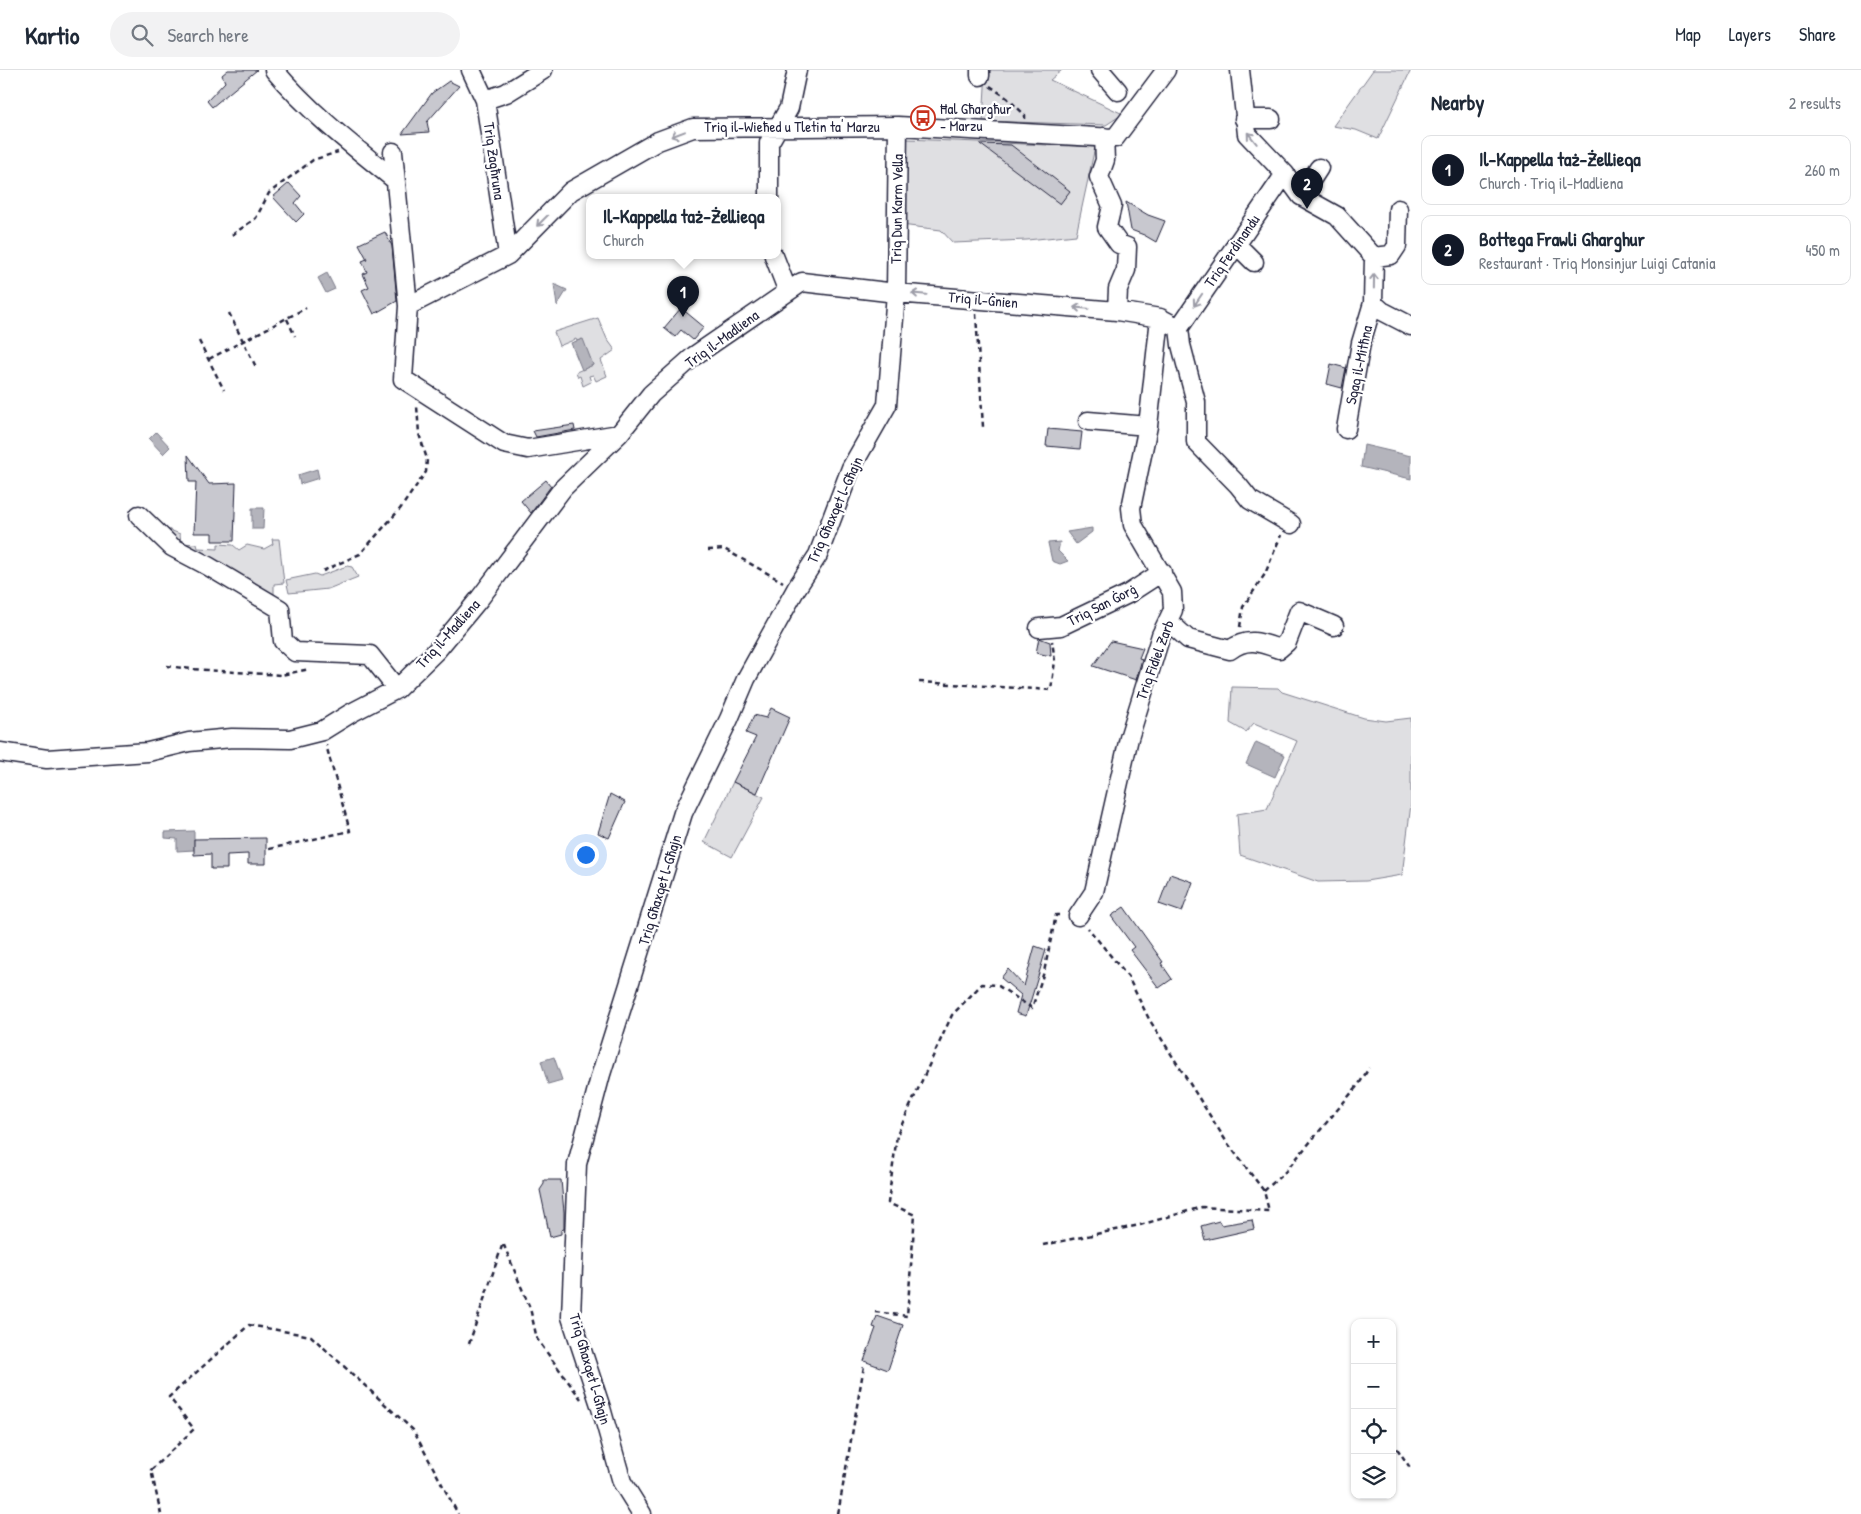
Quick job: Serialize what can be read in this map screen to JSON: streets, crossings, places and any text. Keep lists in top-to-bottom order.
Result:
{
  "streets": {
    "street": [
      "Triq il-Wieħed u Tletin ta' Marzu",
      "Triq Zagħruna",
      "Triq Dun Karm Vella",
      "Triq Ferdinandu",
      "Triq il-Ġnien",
      "Triq il-Madliena",
      "Sqaq il-Mitħna",
      "Triq Għaxqet l-Għajn",
      "Triq San Ġorġ",
      "Triq Fidiel Zarb"
    ]
  },
  "crossings": [
    ["Triq il-Wieħed u Tletin ta' Marzu", "Triq Zagħruna"],
    ["Triq il-Wieħed u Tletin ta' Marzu", "Triq Dun Karm Vella"],
    ["Triq Dun Karm Vella", "Triq il-Ġnien"],
    ["Triq Dun Karm Vella", "Triq Għaxqet l-Għajn"],
    ["Triq Ferdinandu", "Triq il-Ġnien"],
    ["Triq il-Ġnien", "Triq il-Madliena"],
    ["Triq il-Ġnien", "Triq Għaxqet l-Għajn"],
    ["Triq il-Ġnien", "Triq Fidiel Zarb"],
    ["Triq San Ġorġ", "Triq Fidiel Zarb"]
  ],
  "one_way": ["Triq il-Wieħed u Tletin ta' Marzu", "Triq Ferdinandu", "Triq il-Ġnien"],
  "places": {
    "bus stop": ["Ħal Għargħur - Marzu"]
  },
  "page": {
    "header": "Kartio",
    "search": "Search here",
    "nav": ["Map", "Layers", "Share"],
    "heading": ["Nearby", "2 results"],
    "list": [
      {
        "mark": "1",
        "name": "Il-Kappella taż-Żellieqa",
        "note": "Church · Triq il-Madliena",
        "value": "260 m"
      },
      {
        "mark": "2",
        "name": "Bottega Frawli Gharghur",
        "note": "Restaurant · Triq Monsinjur Luigi Catania",
        "value": "450 m"
      }
    ],
    "pins": ["2", "1"],
    "popup": ["Il-Kappella taż-Żellieqa", "Church"],
    "map_buttons": ["+", "−"]
  }
}
